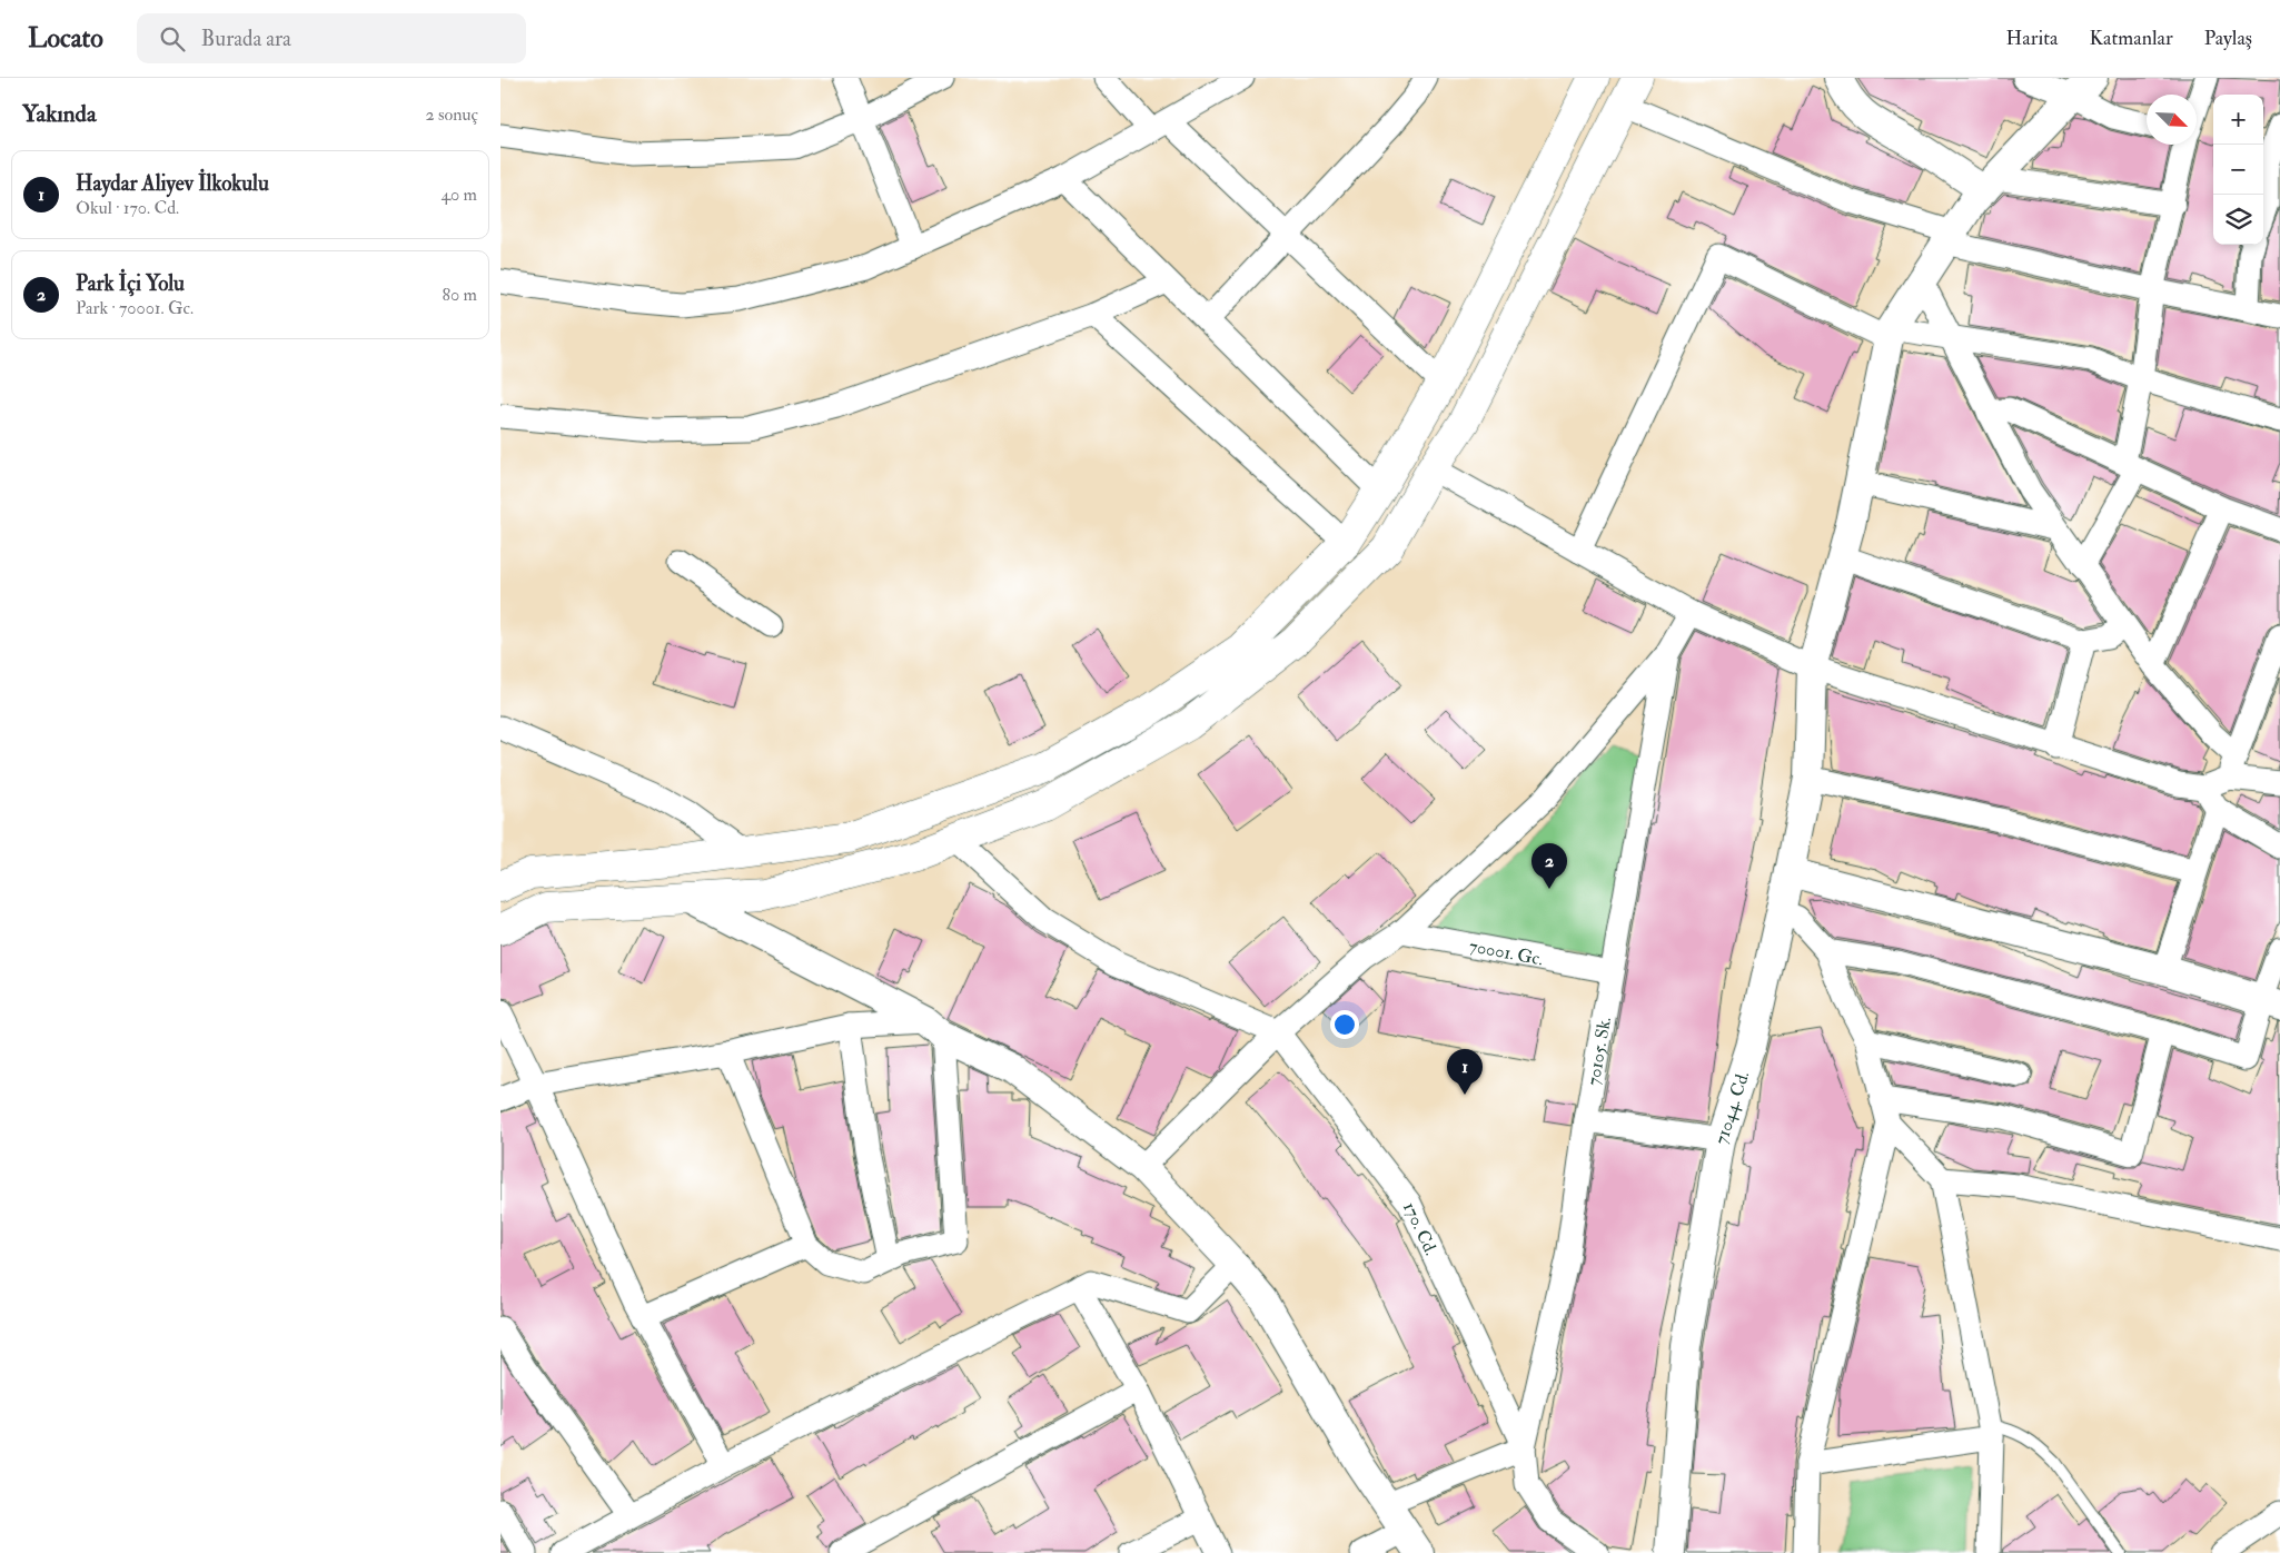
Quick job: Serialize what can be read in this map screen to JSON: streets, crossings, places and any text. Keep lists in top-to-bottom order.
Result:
{
  "streets": {
    "street": [
      "70001. Gc.",
      "70105. Sk.",
      "71044. Cd.",
      "170. Cd."
    ]
  },
  "crossings": [
    ["70001. Gc.", "70105. Sk."],
    ["70105. Sk.", "170. Cd."]
  ],
  "north": "bottom right",
  "page": {
    "header": "Locato",
    "search": "Burada ara",
    "nav": ["Harita", "Katmanlar", "Paylaş"],
    "heading": ["Yakında", "2 sonuç"],
    "map_buttons": ["+", "−"],
    "list": [
      {
        "mark": "1",
        "name": "Haydar Aliyev İlkokulu",
        "note": "Okul · 170. Cd.",
        "value": "40 m"
      },
      {
        "mark": "2",
        "name": "Park İçi Yolu",
        "note": "Park · 70001. Gc.",
        "value": "80 m"
      }
    ],
    "pins": ["2", "1"]
  }
}
